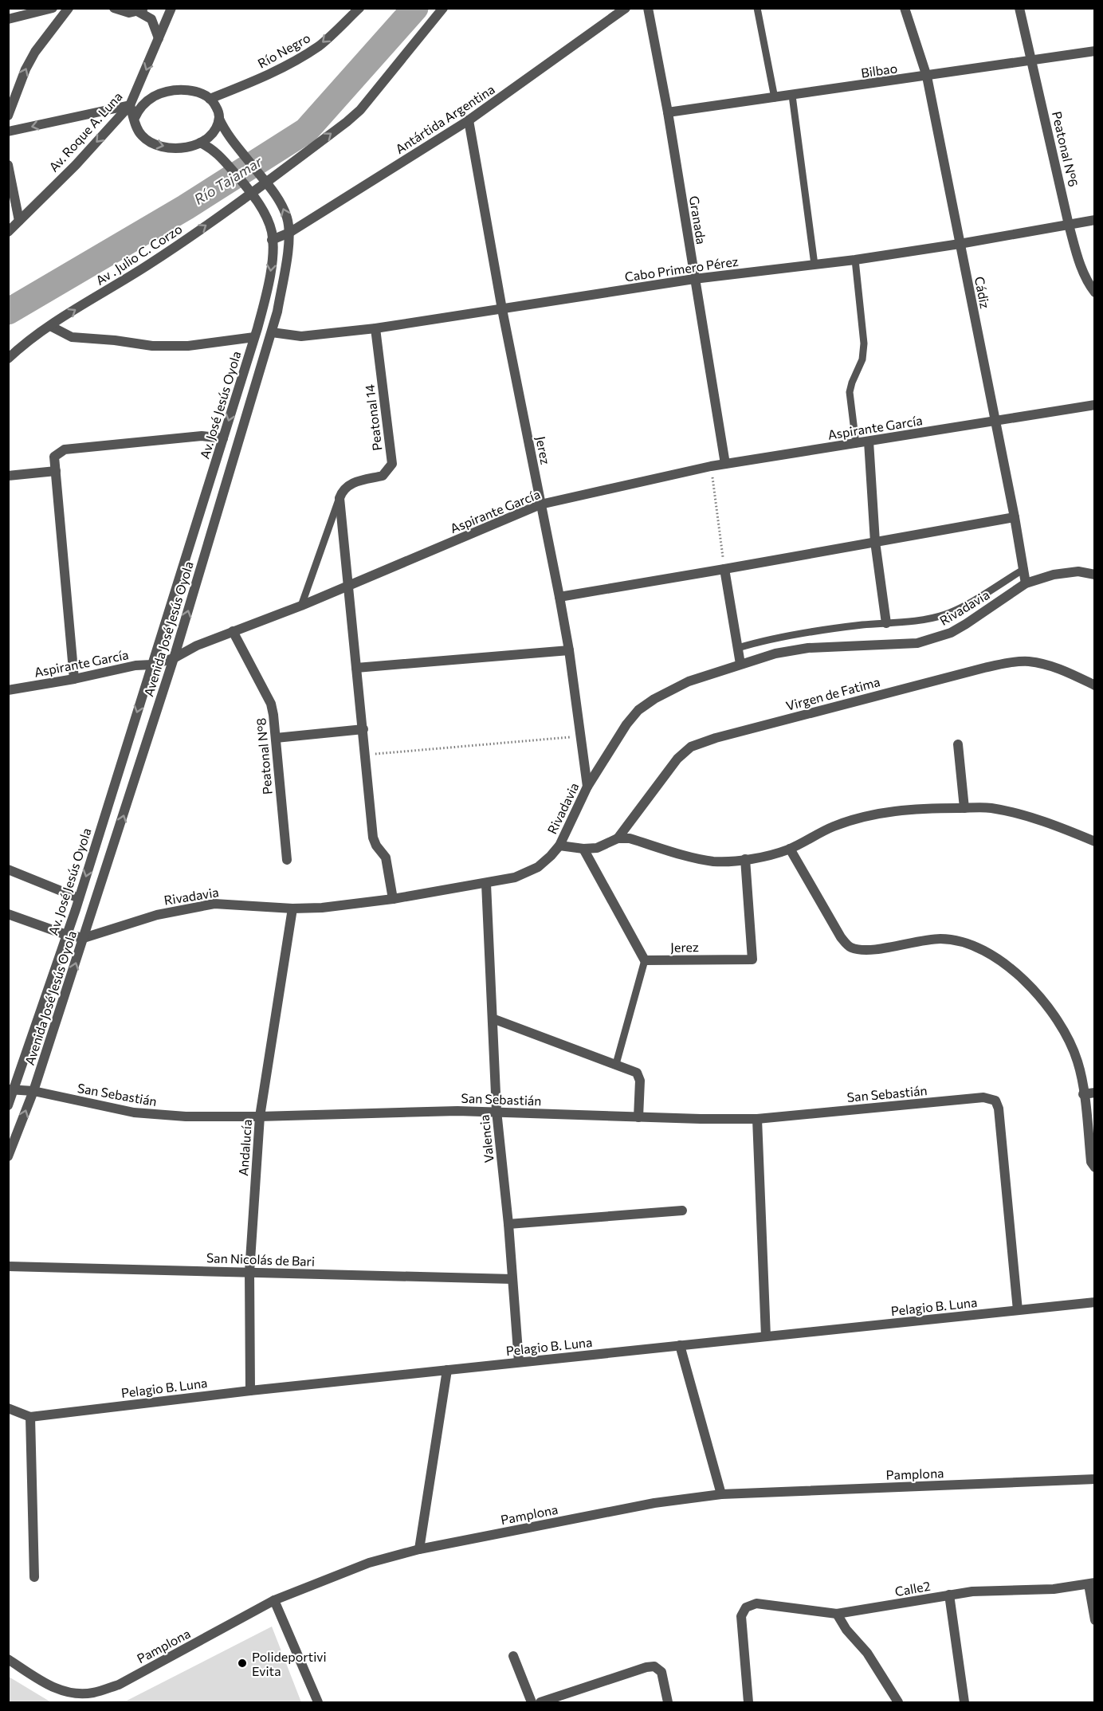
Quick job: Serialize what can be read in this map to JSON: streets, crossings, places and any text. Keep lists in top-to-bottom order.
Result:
{
  "streets": {
    "street": [
      "Río Negro",
      "Bilbao",
      "Antártida Argentina",
      "Av. Roque A. Luna",
      "Peatonal N°6",
      "Granada",
      "Av . Julio C. Corzo",
      "Cabo Primero Pérez",
      "Cádiz",
      "Av. José Jesús Oyola",
      "Peatonal 14",
      "Aspirante García",
      "Jerez",
      "Rivadavia",
      "Avenida José Jesús Oyola",
      "Virgen de Fatima",
      "Peatonal N°8",
      "San Sebastián",
      "Valencia",
      "Andalucía",
      "San Nicolás de Bari",
      "Pelagio B. Luna",
      "Pamplona",
      "Calle2"
    ]
  },
  "crossings": [
    ["Río Negro", "Avenida José Jesús Oyola"],
    ["Bilbao", "Peatonal N°6"],
    ["Bilbao", "Granada"],
    ["Bilbao", "Cádiz"],
    ["Antártida Argentina", "Av. José Jesús Oyola"],
    ["Antártida Argentina", "Jerez"],
    ["Antártida Argentina", "Avenida José Jesús Oyola"],
    ["Peatonal N°6", "Cabo Primero Pérez"],
    ["Granada", "Cabo Primero Pérez"],
    ["Granada", "Aspirante García"],
    ["Av . Julio C. Corzo", "Av. José Jesús Oyola"],
    ["Av . Julio C. Corzo", "Avenida José Jesús Oyola"],
    ["Cabo Primero Pérez", "Cádiz"],
    ["Cabo Primero Pérez", "Peatonal 14"],
    ["Cabo Primero Pérez", "Jerez"],
    ["Cabo Primero Pérez", "Avenida José Jesús Oyola"],
    ["Cádiz", "Aspirante García"],
    ["Cádiz", "Rivadavia"],
    ["Av. José Jesús Oyola", "Aspirante García"],
    ["Av. José Jesús Oyola", "Rivadavia"],
    ["Av. José Jesús Oyola", "Avenida José Jesús Oyola"],
    ["Av. José Jesús Oyola", "San Sebastián"],
    ["Aspirante García", "Jerez"],
    ["Aspirante García", "Avenida José Jesús Oyola"],
    ["Aspirante García", "Peatonal N°8"],
    ["Jerez", "Rivadavia"],
    ["Rivadavia", "Avenida José Jesús Oyola"],
    ["Rivadavia", "Valencia"],
    ["Rivadavia", "Andalucía"],
    ["Avenida José Jesús Oyola", "San Sebastián"],
    ["San Sebastián", "Valencia"],
    ["San Sebastián", "Andalucía"],
    ["San Sebastián", "Pelagio B. Luna"],
    ["Valencia", "San Nicolás de Bari"],
    ["Valencia", "Pelagio B. Luna"],
    ["Andalucía", "San Nicolás de Bari"],
    ["Andalucía", "Pelagio B. Luna"]
  ],
  "one_way": [
    "Río Negro",
    "Av. Roque A. Luna",
    "Av . Julio C. Corzo",
    "Av. José Jesús Oyola",
    "Avenida José Jesús Oyola"
  ],
  "water": ["Río Tajamar"],
  "places": ["Polideportivi Evita"]
}
